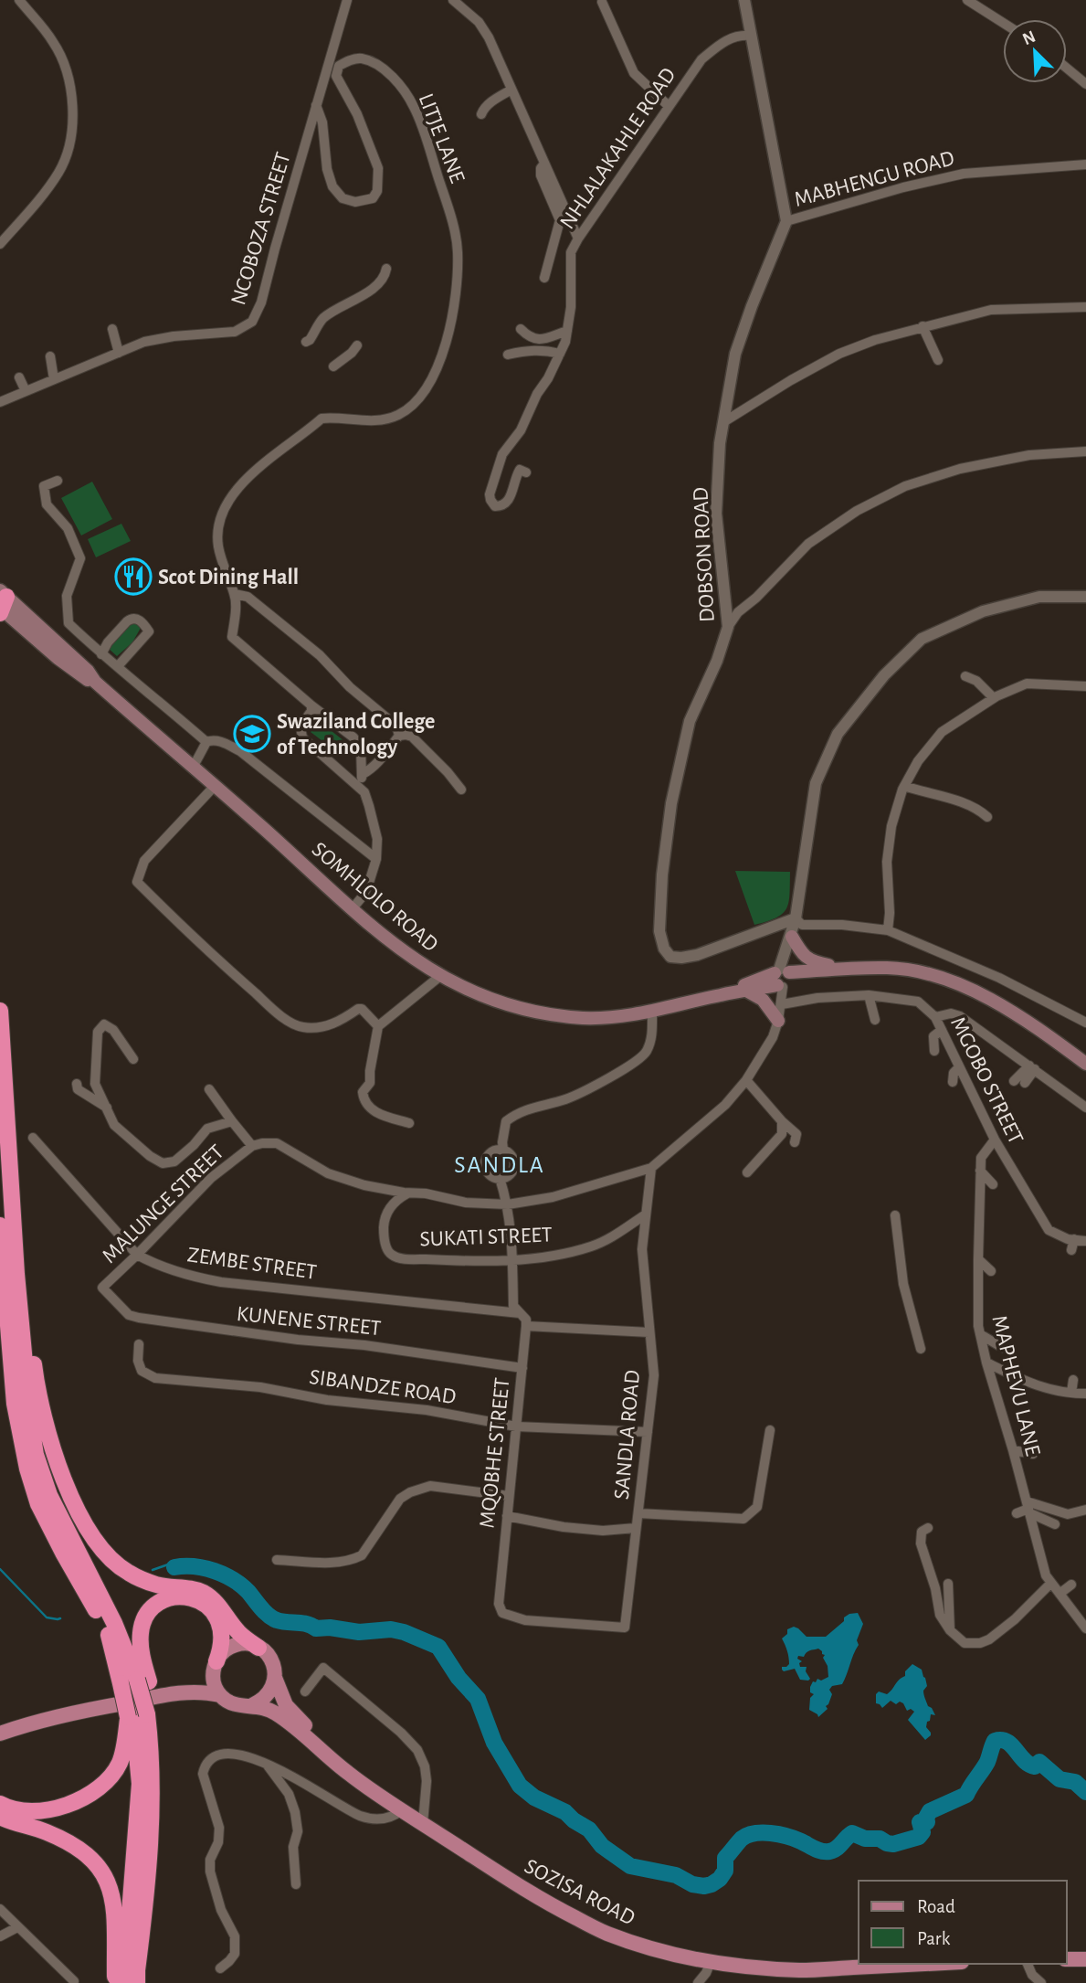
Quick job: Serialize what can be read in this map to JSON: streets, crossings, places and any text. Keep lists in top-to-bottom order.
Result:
{
  "streets": {
    "main road": ["SOMHLOLO ROAD", "SOZISA ROAD"],
    "street": [
      "LITJE LANE",
      "NHLALAKAHLE ROAD",
      "MABHENGU ROAD",
      "NCOBOZA STREET",
      "DOBSON ROAD",
      "MGOBO STREET",
      "MALUNGE STREET",
      "SUKATI STREET",
      "ZEMBE STREET",
      "KUNENE STREET",
      "MAPHEVU LANE",
      "SIBANDZE ROAD",
      "SANDLA ROAD",
      "MQOBHE STREET"
    ]
  },
  "crossings": [
    ["LITJE LANE", "NCOBOZA STREET"],
    ["MABHENGU ROAD", "DOBSON ROAD"],
    ["SOMHLOLO ROAD", "MALUNGE STREET"],
    ["MGOBO STREET", "MALUNGE STREET"],
    ["MGOBO STREET", "MAPHEVU LANE"],
    ["MALUNGE STREET", "SUKATI STREET"],
    ["MALUNGE STREET", "ZEMBE STREET"],
    ["MALUNGE STREET", "KUNENE STREET"],
    ["MALUNGE STREET", "SANDLA ROAD"],
    ["SUKATI STREET", "SANDLA ROAD"],
    ["KUNENE STREET", "MQOBHE STREET"],
    ["SIBANDZE ROAD", "SANDLA ROAD"],
    ["SIBANDZE ROAD", "MQOBHE STREET"],
    ["SANDLA ROAD", "MQOBHE STREET"]
  ],
  "districts": ["SANDLA"],
  "places": {
    "restaurant": ["Scot Dining Hall"],
    "school or university": ["Swaziland College of Technology"]
  },
  "legend": ["Road", "Park"],
  "north": "top left"
}
